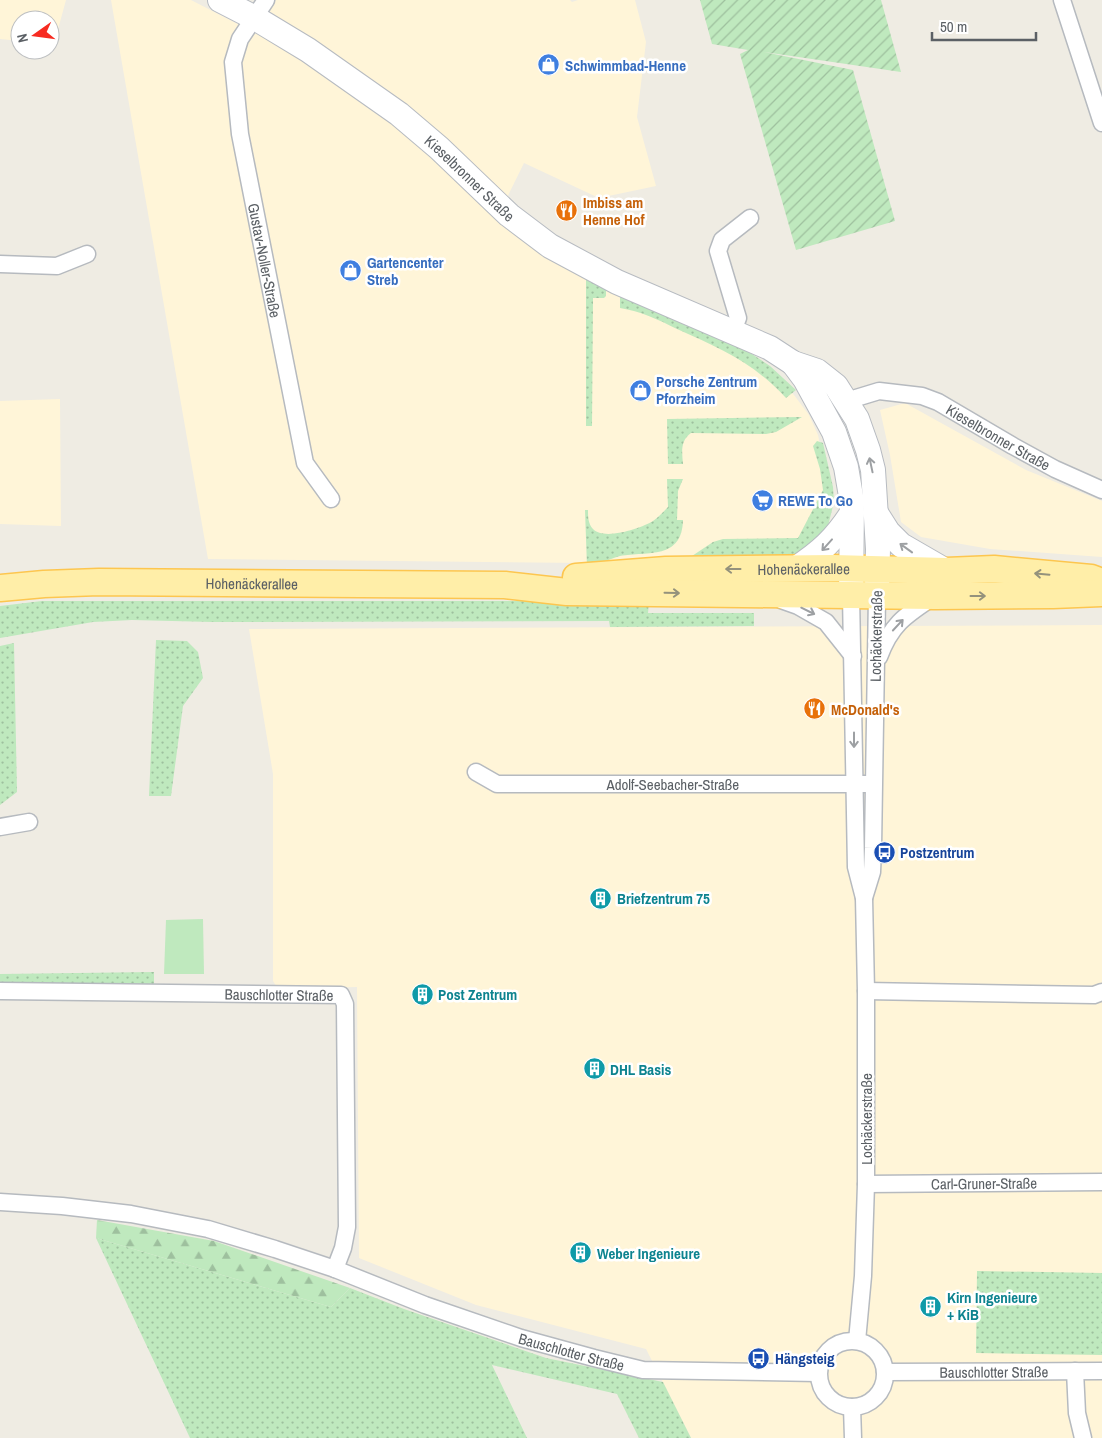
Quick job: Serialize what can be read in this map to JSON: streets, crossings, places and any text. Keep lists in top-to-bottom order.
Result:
{
  "streets": {
    "main road": ["Hohenäckerallee"],
    "street": [
      "Kieselbronner Straße",
      "Gustav-Noller-Straße",
      "Lochäckerstraße",
      "Adolf-Seebacher-Straße",
      "Bauschlotter Straße",
      "Carl-Gruner-Straße"
    ]
  },
  "crossings": [
    ["Kieselbronner Straße", "Gustav-Noller-Straße"],
    ["Kieselbronner Straße", "Lochäckerstraße"],
    ["Hohenäckerallee", "Lochäckerstraße"],
    ["Lochäckerstraße", "Adolf-Seebacher-Straße"],
    ["Lochäckerstraße", "Bauschlotter Straße"],
    ["Lochäckerstraße", "Carl-Gruner-Straße"]
  ],
  "places": {
    "shop": ["Schwimmbad-Henne", "Gartencenter Streb", "Porsche Zentrum Pforzheim"],
    "restaurant": ["Imbiss am Henne Hof", "McDonald's"],
    "supermarket": ["REWE To Go"],
    "bus stop": ["Postzentrum", "Hängsteig"],
    "building": [
      "Briefzentrum 75",
      "Post Zentrum",
      "DHL Basis",
      "Weber Ingenieure",
      "Kirn Ingenieure + KiB"
    ]
  },
  "scale_bar": "50 m",
  "north": "left"
}
